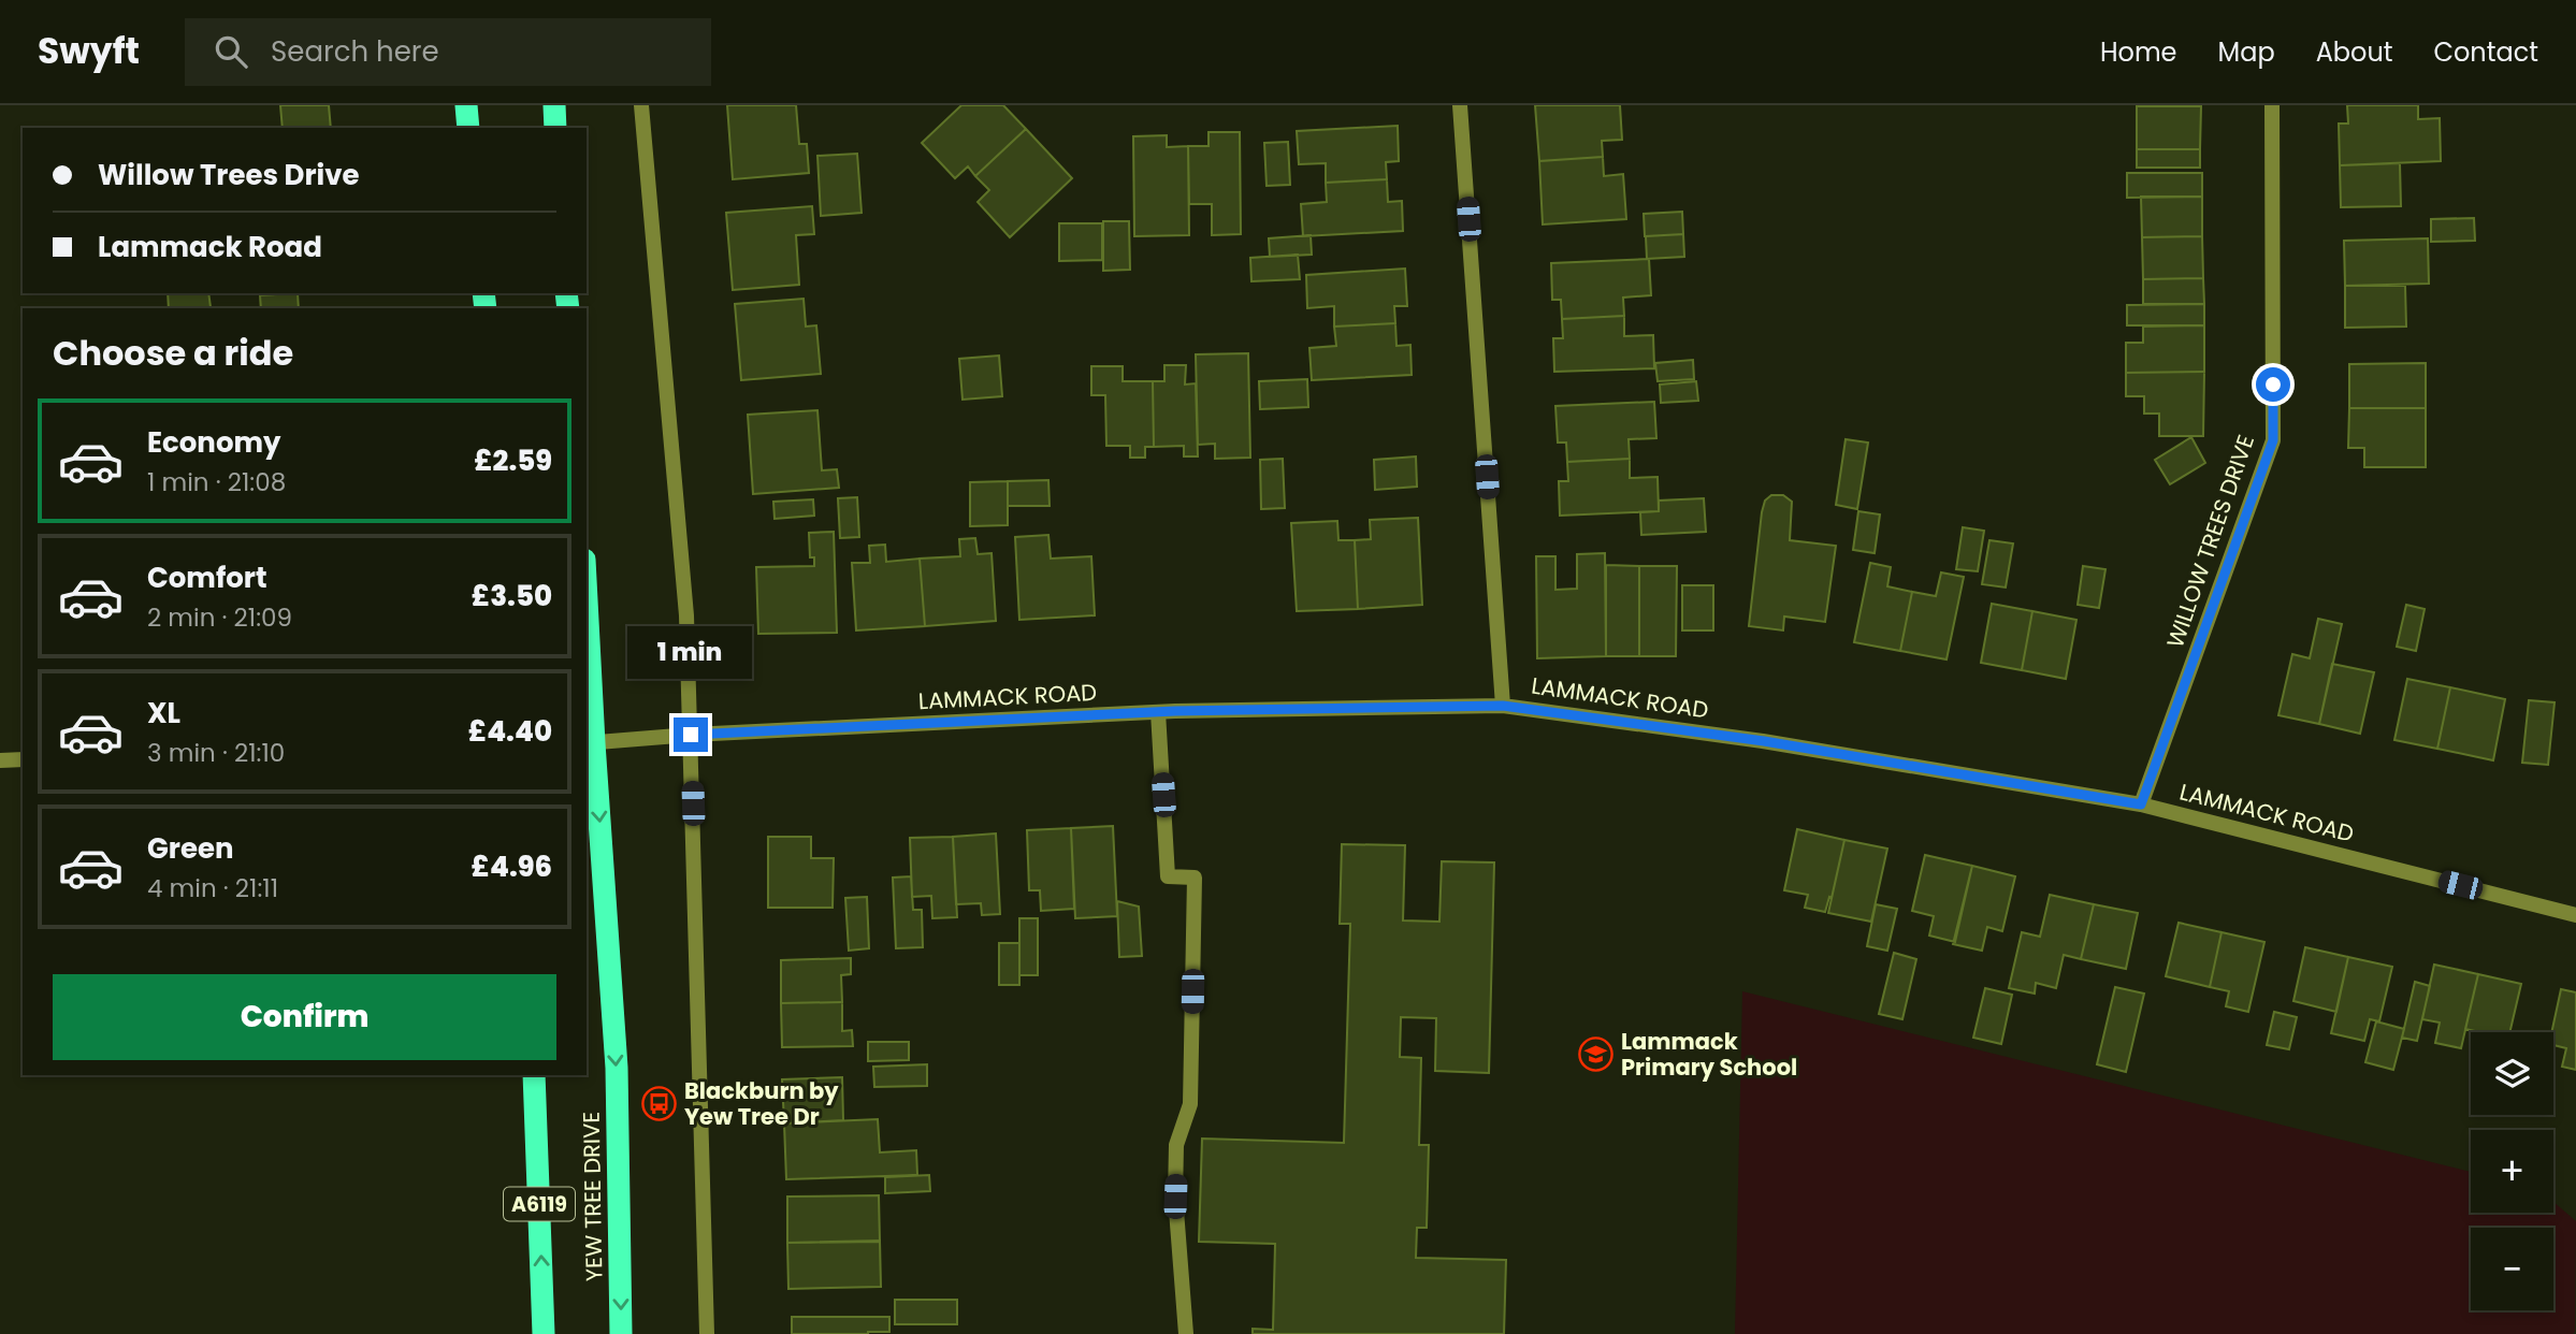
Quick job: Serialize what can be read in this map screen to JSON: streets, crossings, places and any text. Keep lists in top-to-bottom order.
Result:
{
  "streets": {
    "highway": ["YEW TREE DRIVE", "A6119"],
    "street": ["WILLOW TREES DRIVE", "LAMMACK ROAD"]
  },
  "crossings": [
    ["WILLOW TREES DRIVE", "LAMMACK ROAD"],
    ["LAMMACK ROAD", "YEW TREE DRIVE"]
  ],
  "places": {
    "school or university": ["Lammack Primary School"],
    "bus stop": ["Blackburn by Yew Tree Dr"]
  },
  "page": {
    "header": "Swyft",
    "search": "Search here",
    "nav": [
      "Home",
      "Map",
      "About",
      "Contact"
    ],
    "banner": ["Willow Trees Drive", "Lammack Road"],
    "heading": "Choose a ride",
    "list": [
      {
        "name": "Economy",
        "note": "1 min · 21:08",
        "value": "£2.59"
      },
      {
        "name": "Comfort",
        "note": "2 min · 21:09",
        "value": "£3.50"
      },
      {
        "name": "XL",
        "note": "3 min · 21:10",
        "value": "£4.40"
      },
      {
        "name": "Green",
        "note": "4 min · 21:11",
        "value": "£4.96"
      }
    ],
    "bubble": "1 min",
    "buttons": "Confirm",
    "map_buttons": ["+", "−"]
  }
}
